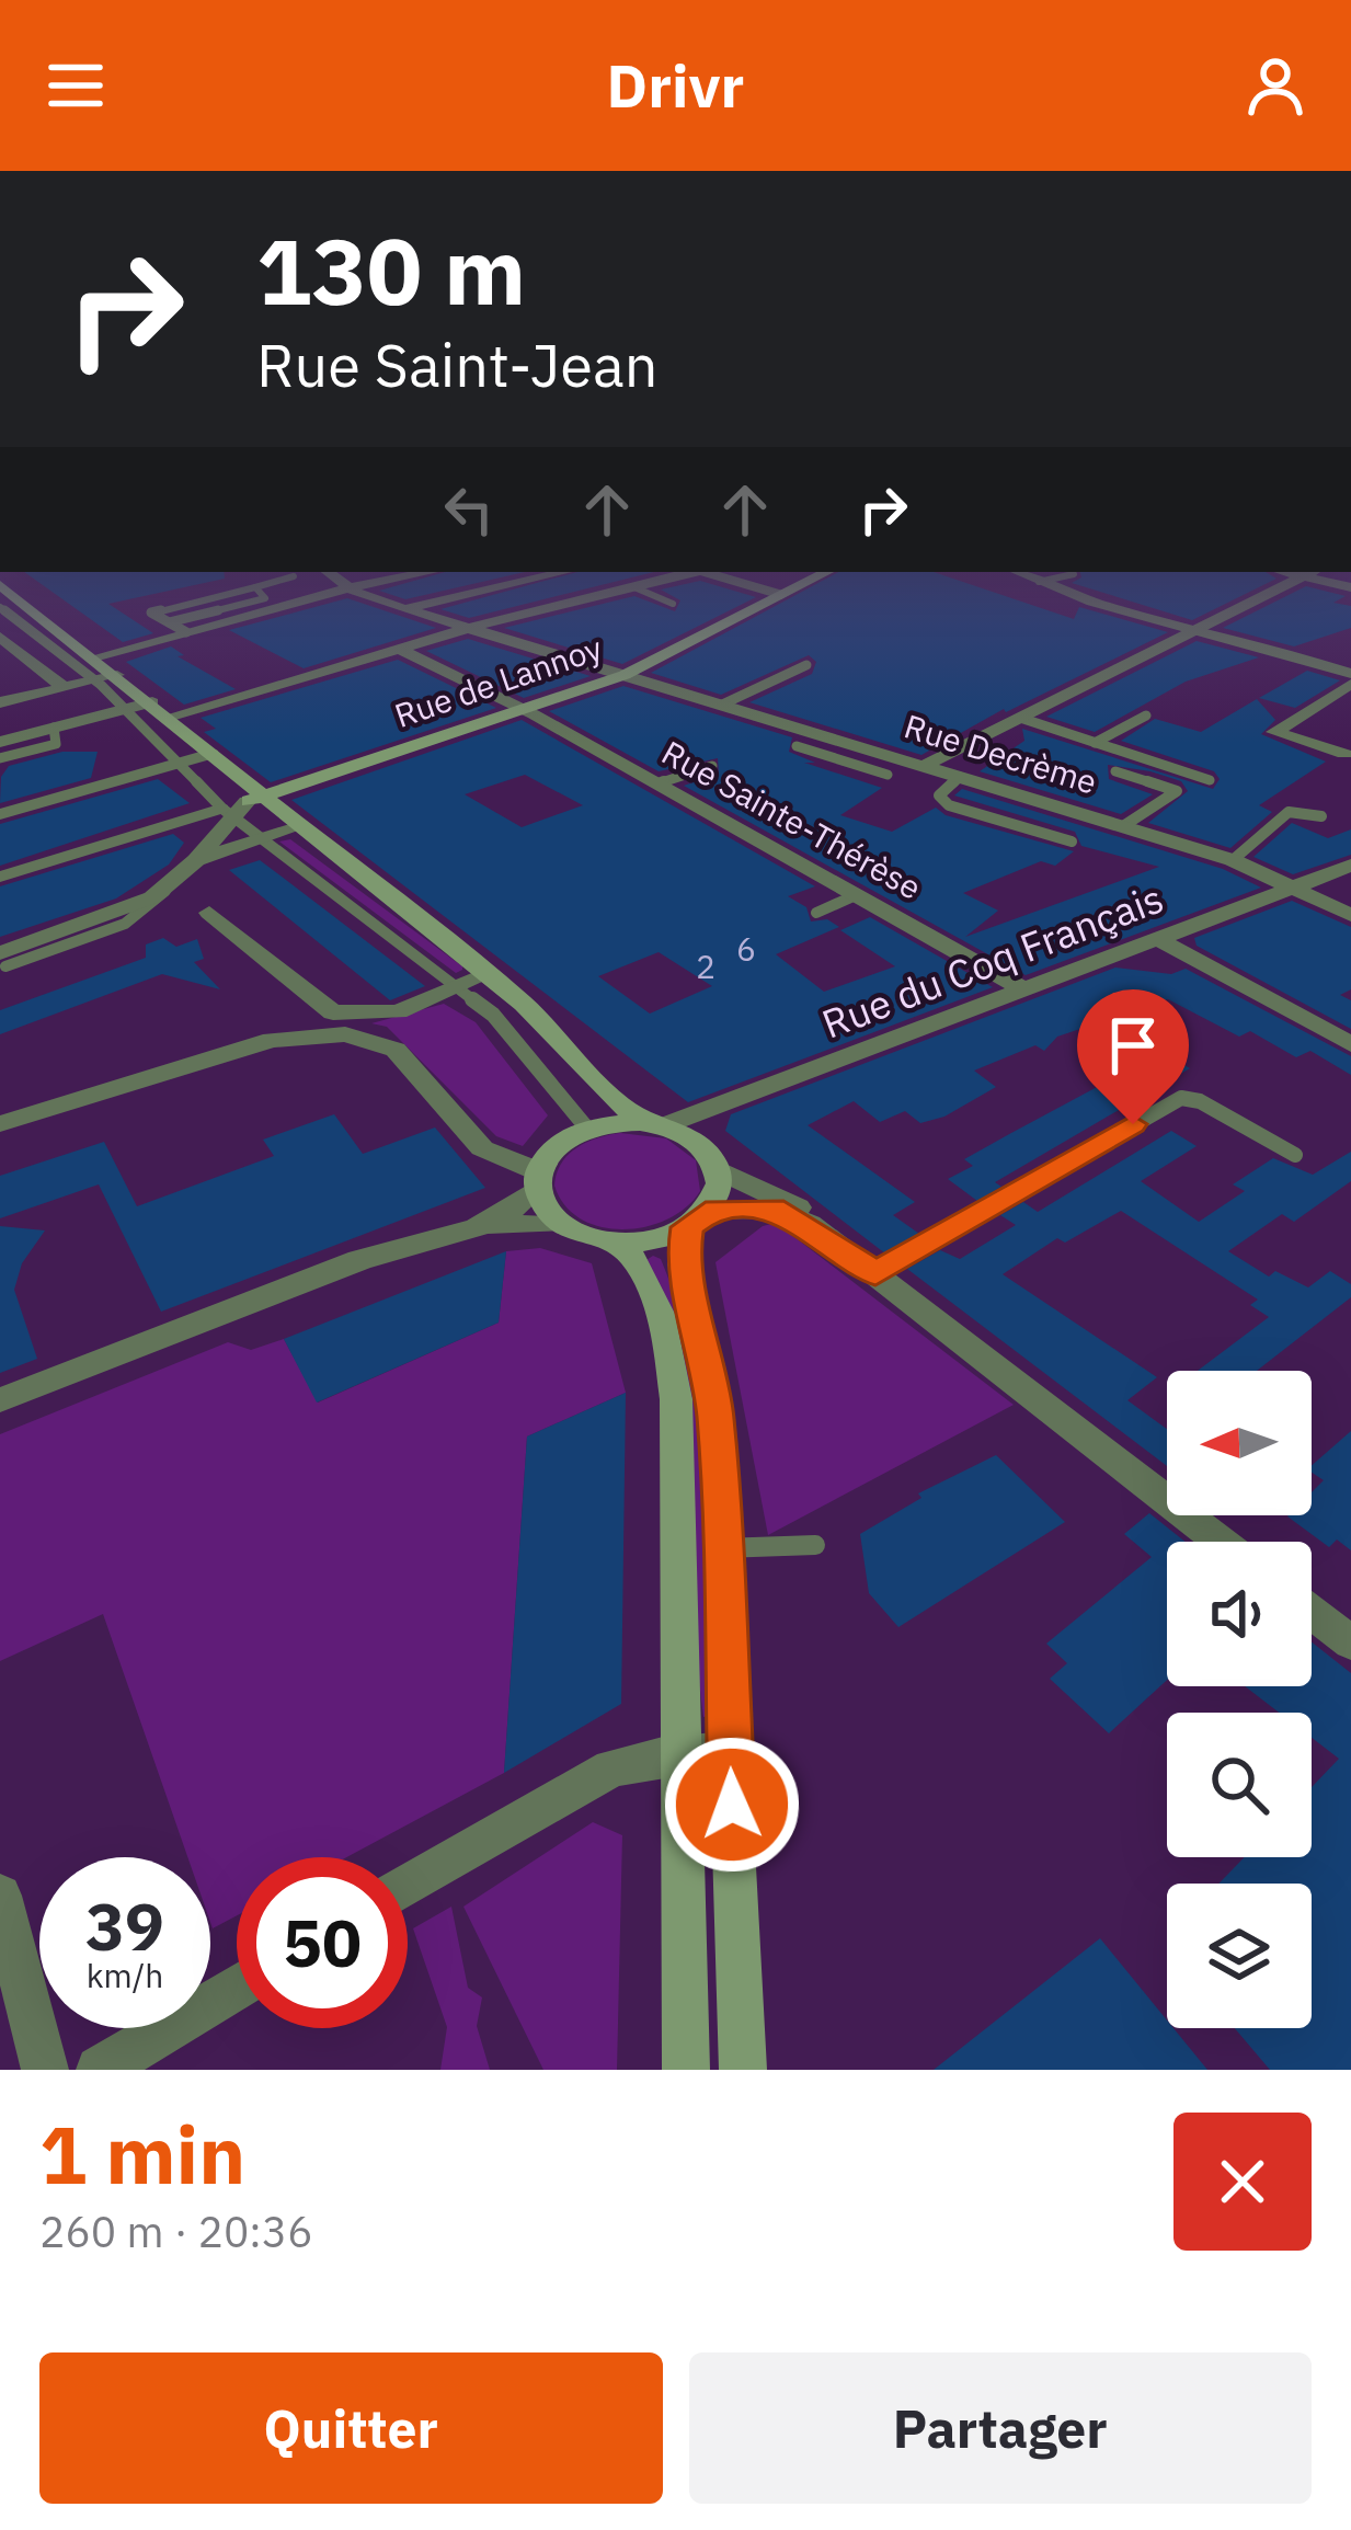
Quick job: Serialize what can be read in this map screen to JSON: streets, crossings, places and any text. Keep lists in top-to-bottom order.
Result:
{
  "streets": {
    "main road": ["Rue de Lannoy"],
    "street": ["Rue Decrème", "Rue Sainte-Thérèse", "Rue du Coq Français"]
  },
  "crossings": [
    ["Rue de Lannoy", "Rue Decrème"],
    ["Rue de Lannoy", "Rue Sainte-Thérèse"],
    ["Rue Decrème", "Rue du Coq Français"],
    ["Rue Sainte-Thérèse", "Rue du Coq Français"]
  ],
  "house_numbers": ["6", "2"],
  "north": "left",
  "page": {
    "header": "Drivr",
    "turn": ["130 m", "Rue Saint-Jean"],
    "speed": "39 km/h",
    "limit": "50",
    "heading": ["1 min", "260 m · 20:36"],
    "buttons": ["Quitter", "Partager"]
  }
}
